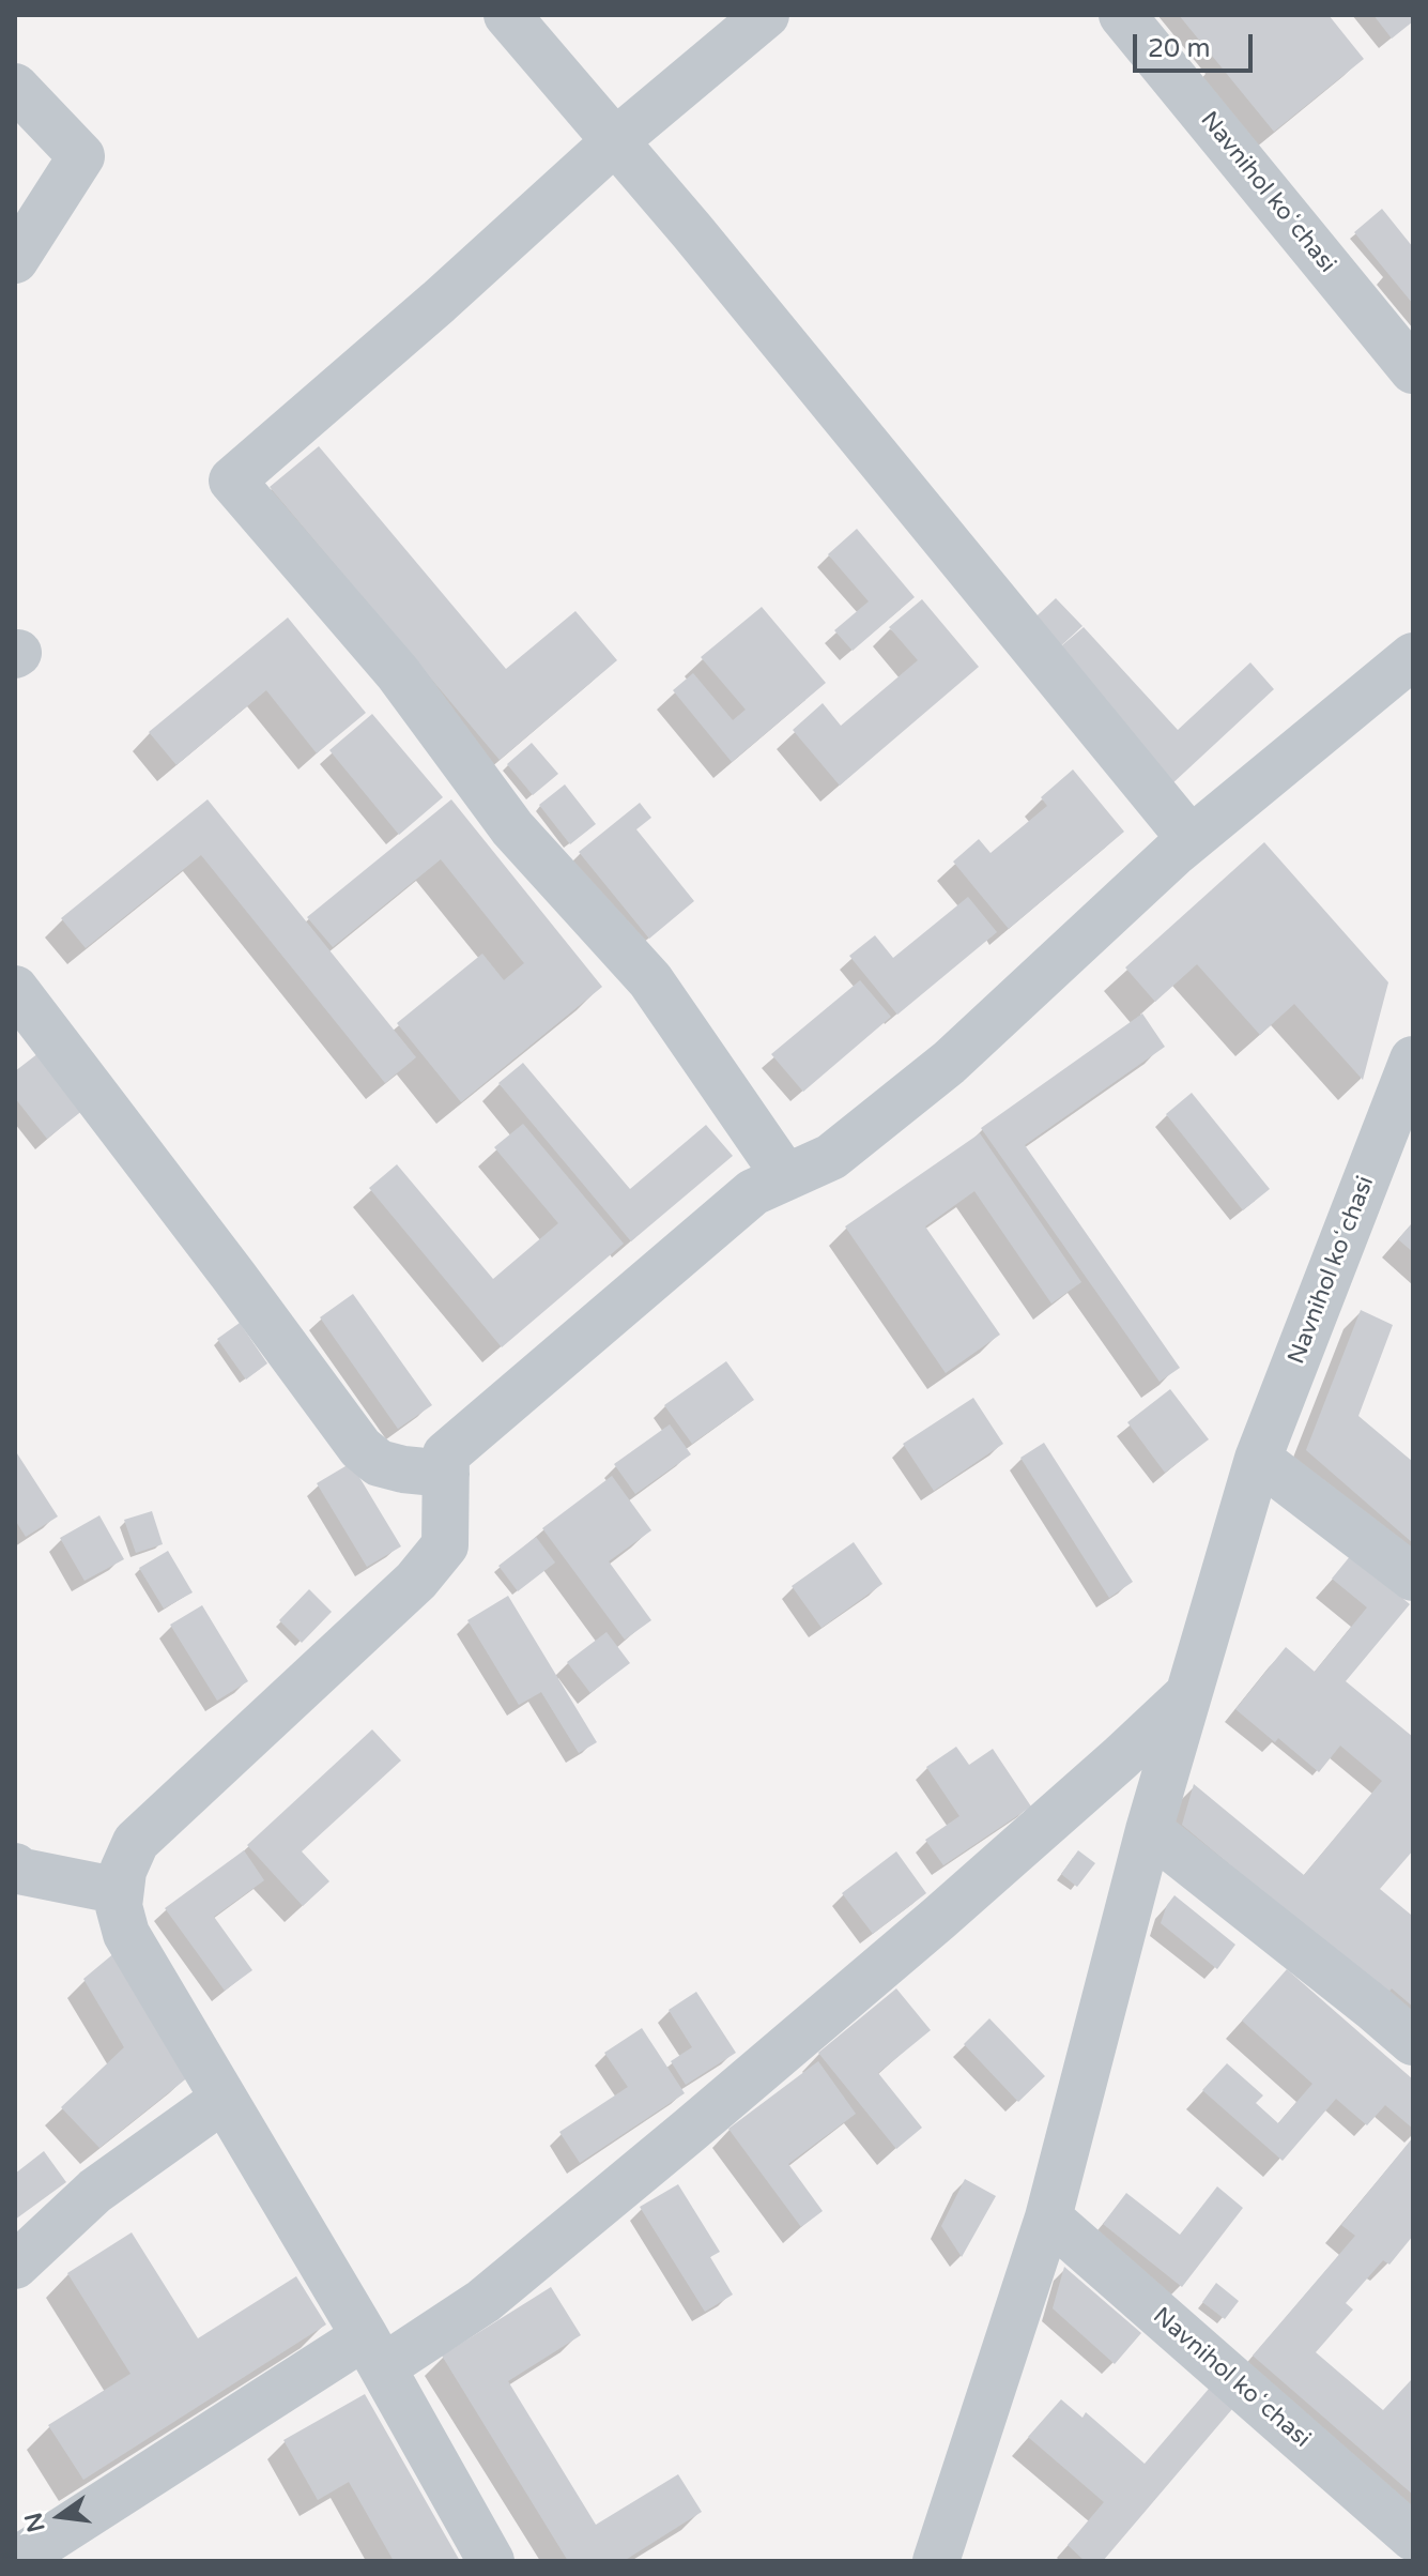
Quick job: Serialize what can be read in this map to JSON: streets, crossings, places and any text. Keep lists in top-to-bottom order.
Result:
{
  "streets": {
    "street": ["Navnihol koʻchasi"]
  },
  "scale_bar": "20 m",
  "north": "left"
}
